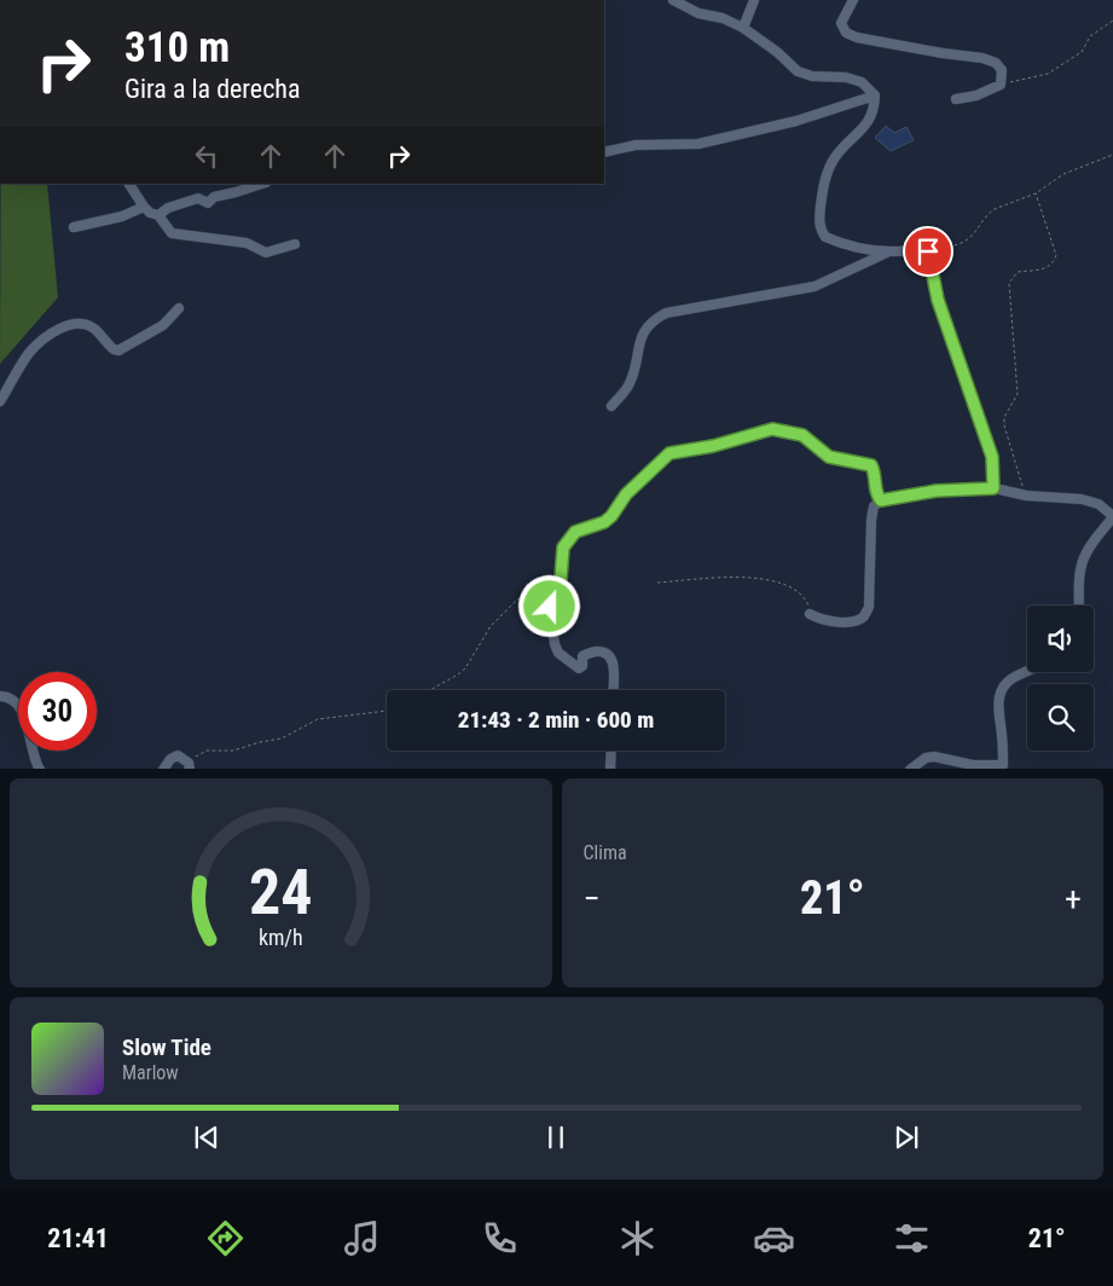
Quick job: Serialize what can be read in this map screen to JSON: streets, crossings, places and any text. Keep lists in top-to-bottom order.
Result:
{
  "page": {
    "turn": ["310 m", "Gira a la derecha"],
    "limit": "30",
    "trip": "21:43 · 2 min · 600 m",
    "tile": "Clima",
    "heat": ["−", "21°", "+"],
    "song": ["Slow Tide", "Marlow"],
    "tabs": ["21:41", "21°"],
    "gauge": ["24", "km/h"]
  }
}
